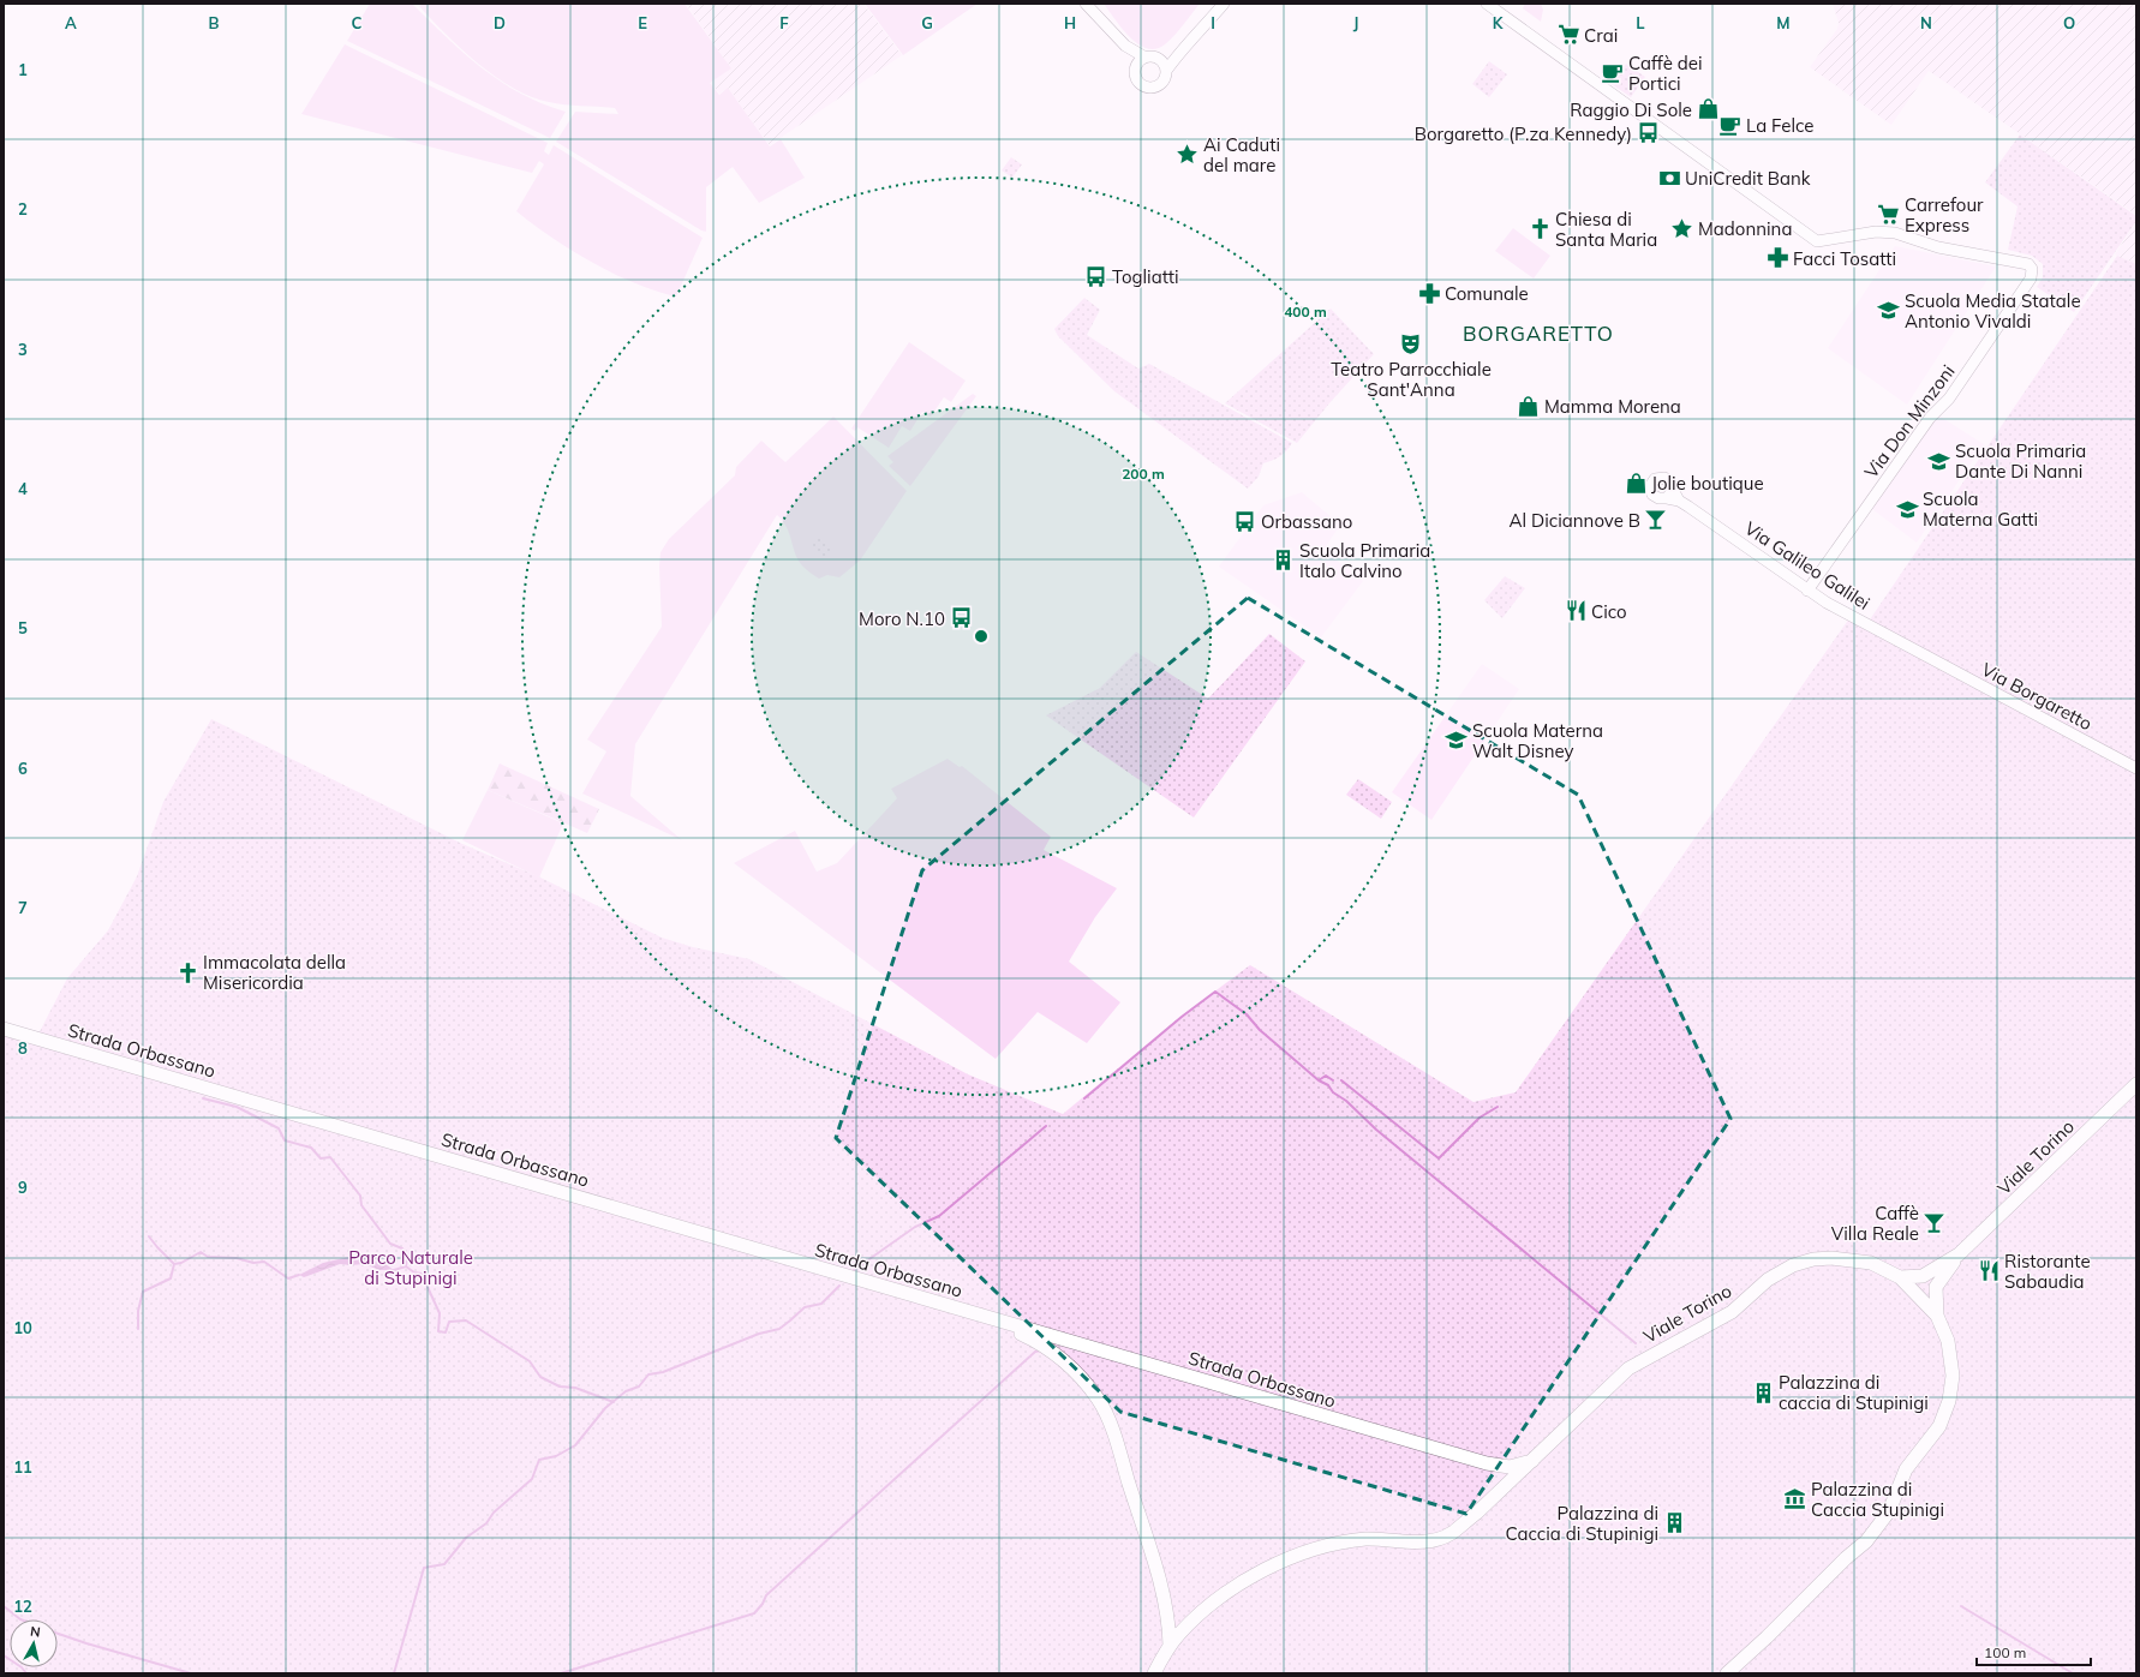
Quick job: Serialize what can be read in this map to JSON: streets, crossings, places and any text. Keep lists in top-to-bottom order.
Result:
{
  "streets": {
    "main road": ["Strada Orbassano", "Viale Torino"],
    "street": ["Via Don Minzoni", "Via Galileo Galilei", "Via Borgaretto"]
  },
  "crossings": [
    ["Via Don Minzoni", "Via Galileo Galilei"],
    ["Via Galileo Galilei", "Via Borgaretto"],
    ["Strada Orbassano", "Viale Torino"]
  ],
  "districts": ["BORGARETTO"],
  "parks": ["Parco Naturale di Stupinigi"],
  "places": {
    "supermarket": ["Crai", "Carrefour Express"],
    "cafe": ["Caffè dei Portici", "La Felce"],
    "shop": ["Raggio Di Sole", "Mamma Morena", "Jolie boutique"],
    "bus stop": [
      "Borgaretto (P.za Kennedy)",
      "Togliatti",
      "Orbassano",
      "Moro N.10"
    ],
    "place": ["Ai Caduti del mare", "Madonnina"],
    "bank": ["UniCredit Bank"],
    "church": ["Chiesa di Santa Maria", "Immacolata della Misericordia"],
    "pharmacy": ["Facci Tosatti", "Comunale"],
    "school or university": [
      "Scuola Media Statale Antonio Vivaldi",
      "Scuola Primaria Dante Di Nanni",
      "Scuola Materna Gatti",
      "Scuola Materna Walt Disney"
    ],
    "theatre": ["Teatro Parrocchiale Sant'Anna"],
    "bar": ["Al Diciannove B", "Caffè Villa Reale"],
    "building": ["Scuola Primaria Italo Calvino", "Palazzina di caccia di Stupinigi", "Palazzina di Caccia di Stupinigi"],
    "restaurant": ["Cico", "Ristorante Sabaudia"],
    "museum": ["Palazzina di Caccia Stupinigi"]
  },
  "scale_bar": "100 m",
  "north": "top",
  "grid": {
    "columns": [
      "A",
      "B",
      "C",
      "D",
      "E",
      "F",
      "G",
      "H",
      "I",
      "J",
      "K",
      "L",
      "M",
      "N",
      "O"
    ],
    "rows": [
      "1",
      "2",
      "3",
      "4",
      "5",
      "6",
      "7",
      "8",
      "9",
      "10",
      "11",
      "12"
    ]
  },
  "rings": ["400 m", "200 m"]
}
